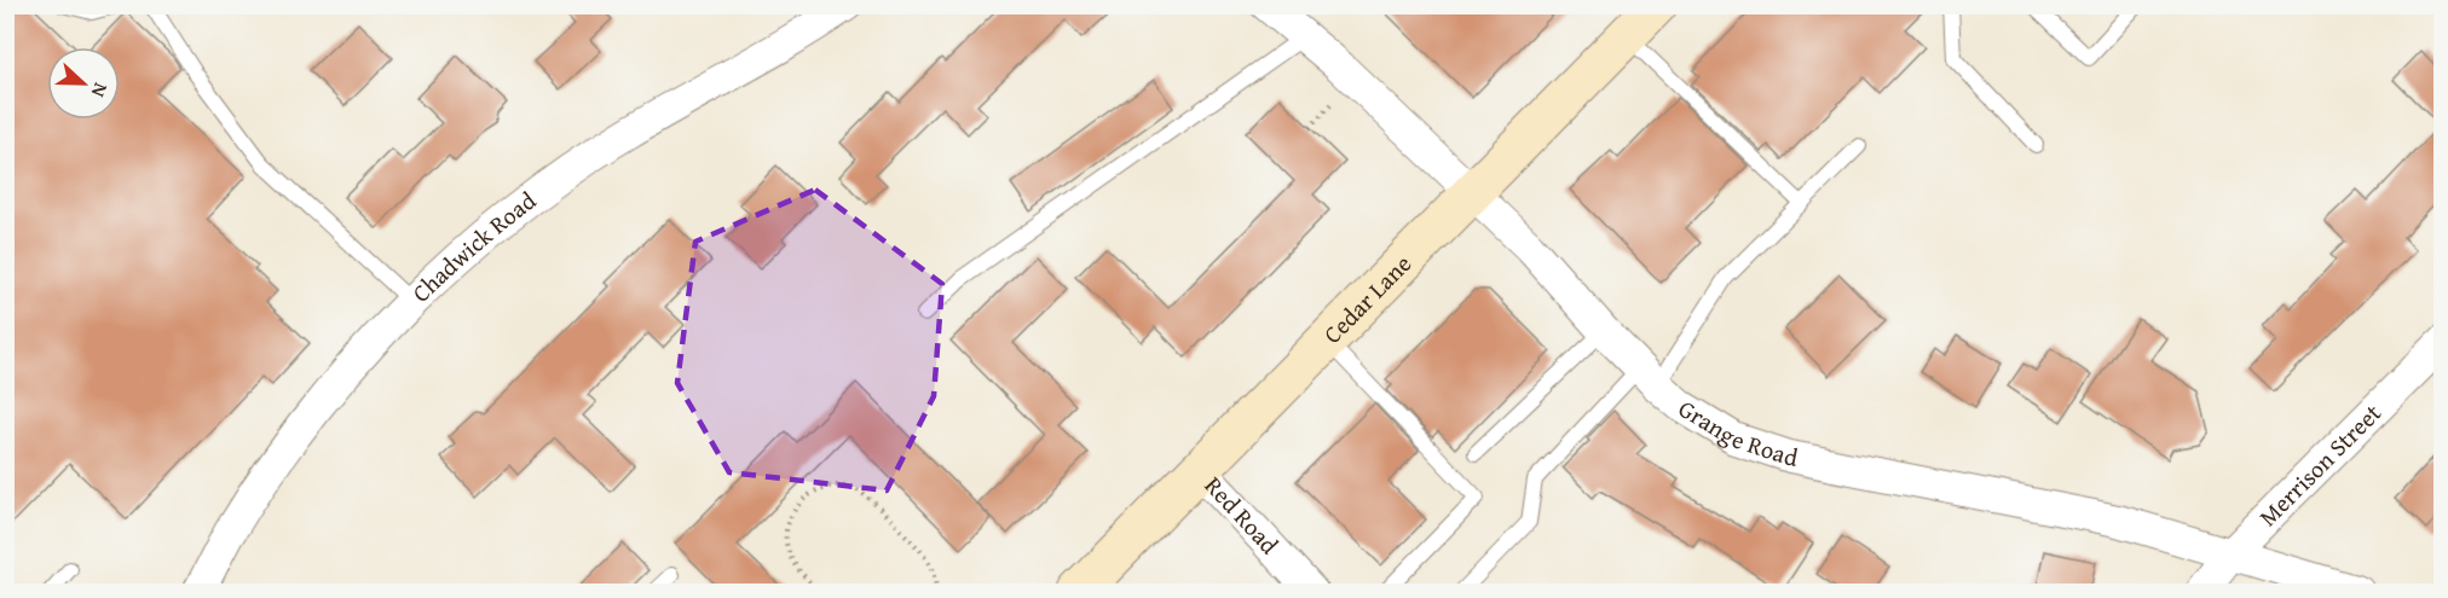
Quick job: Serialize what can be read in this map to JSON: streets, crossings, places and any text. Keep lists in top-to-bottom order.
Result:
{
  "streets": {
    "main road": ["Cedar Lane"],
    "street": [
      "Chadwick Road",
      "Grange Road",
      "Merrison Street",
      "Red Road"
    ]
  },
  "crossings": [
    ["Cedar Lane", "Grange Road"],
    ["Cedar Lane", "Red Road"],
    ["Grange Road", "Merrison Street"]
  ],
  "north": "right"
}
